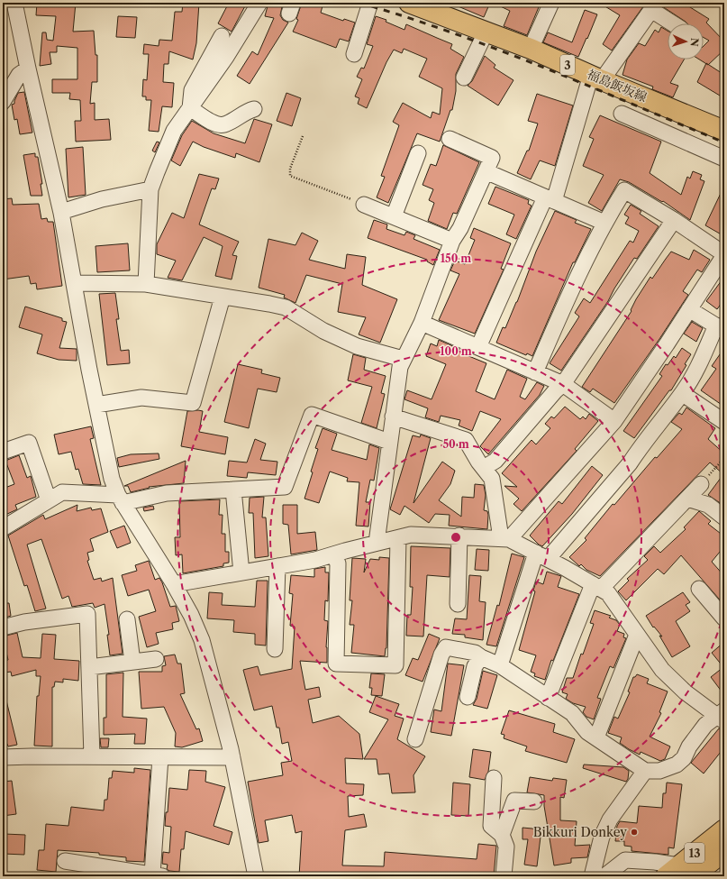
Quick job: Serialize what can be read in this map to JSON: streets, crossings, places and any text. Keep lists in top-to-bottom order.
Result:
{
  "streets": {
    "main road": ["3", "福島飯坂線", "13"]
  },
  "places": ["Bikkuri Donkey"],
  "north": "right",
  "rings": ["150 m", "100 m", "50 m"]
}
